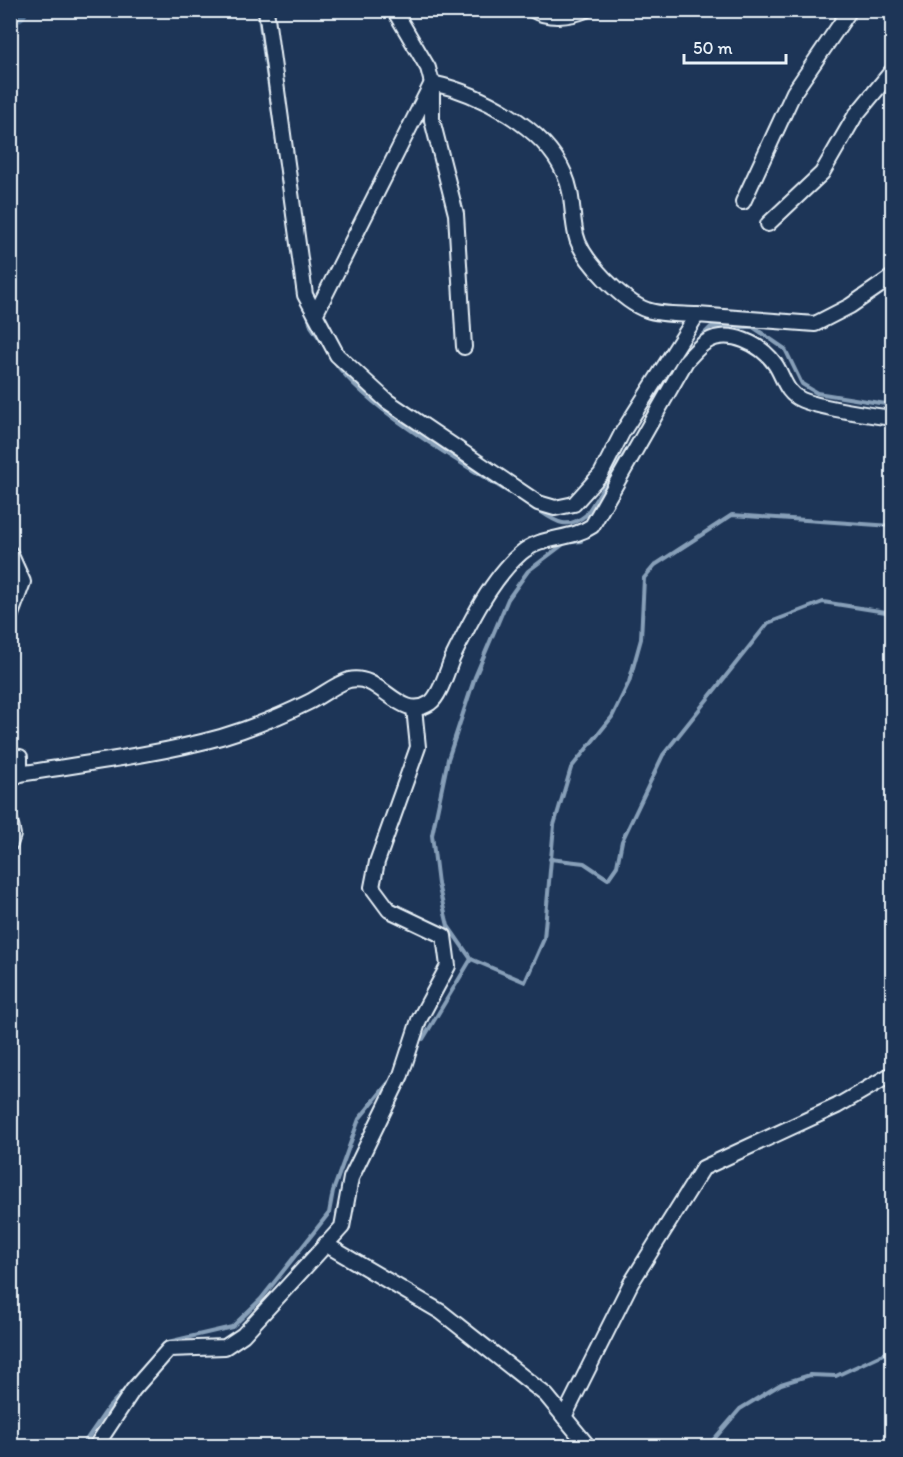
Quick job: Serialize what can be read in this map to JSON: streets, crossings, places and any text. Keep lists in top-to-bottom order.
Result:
{
  "scale_bar": "50 m"
}
